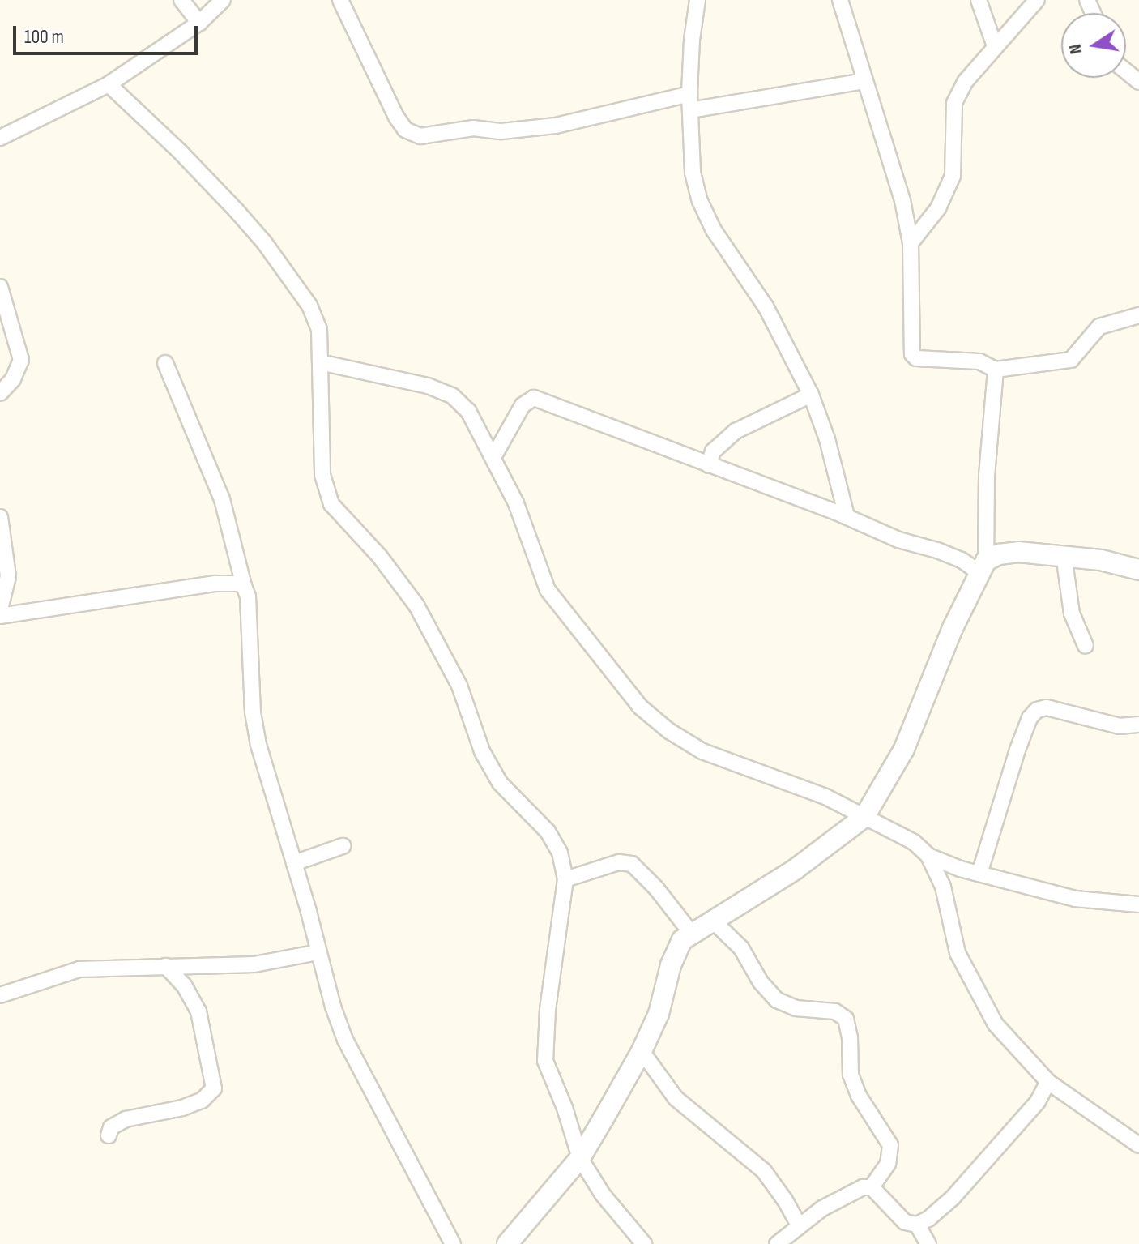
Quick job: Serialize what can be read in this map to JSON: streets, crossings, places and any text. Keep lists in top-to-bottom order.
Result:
{
  "scale_bar": "100 m",
  "north": "left"
}
